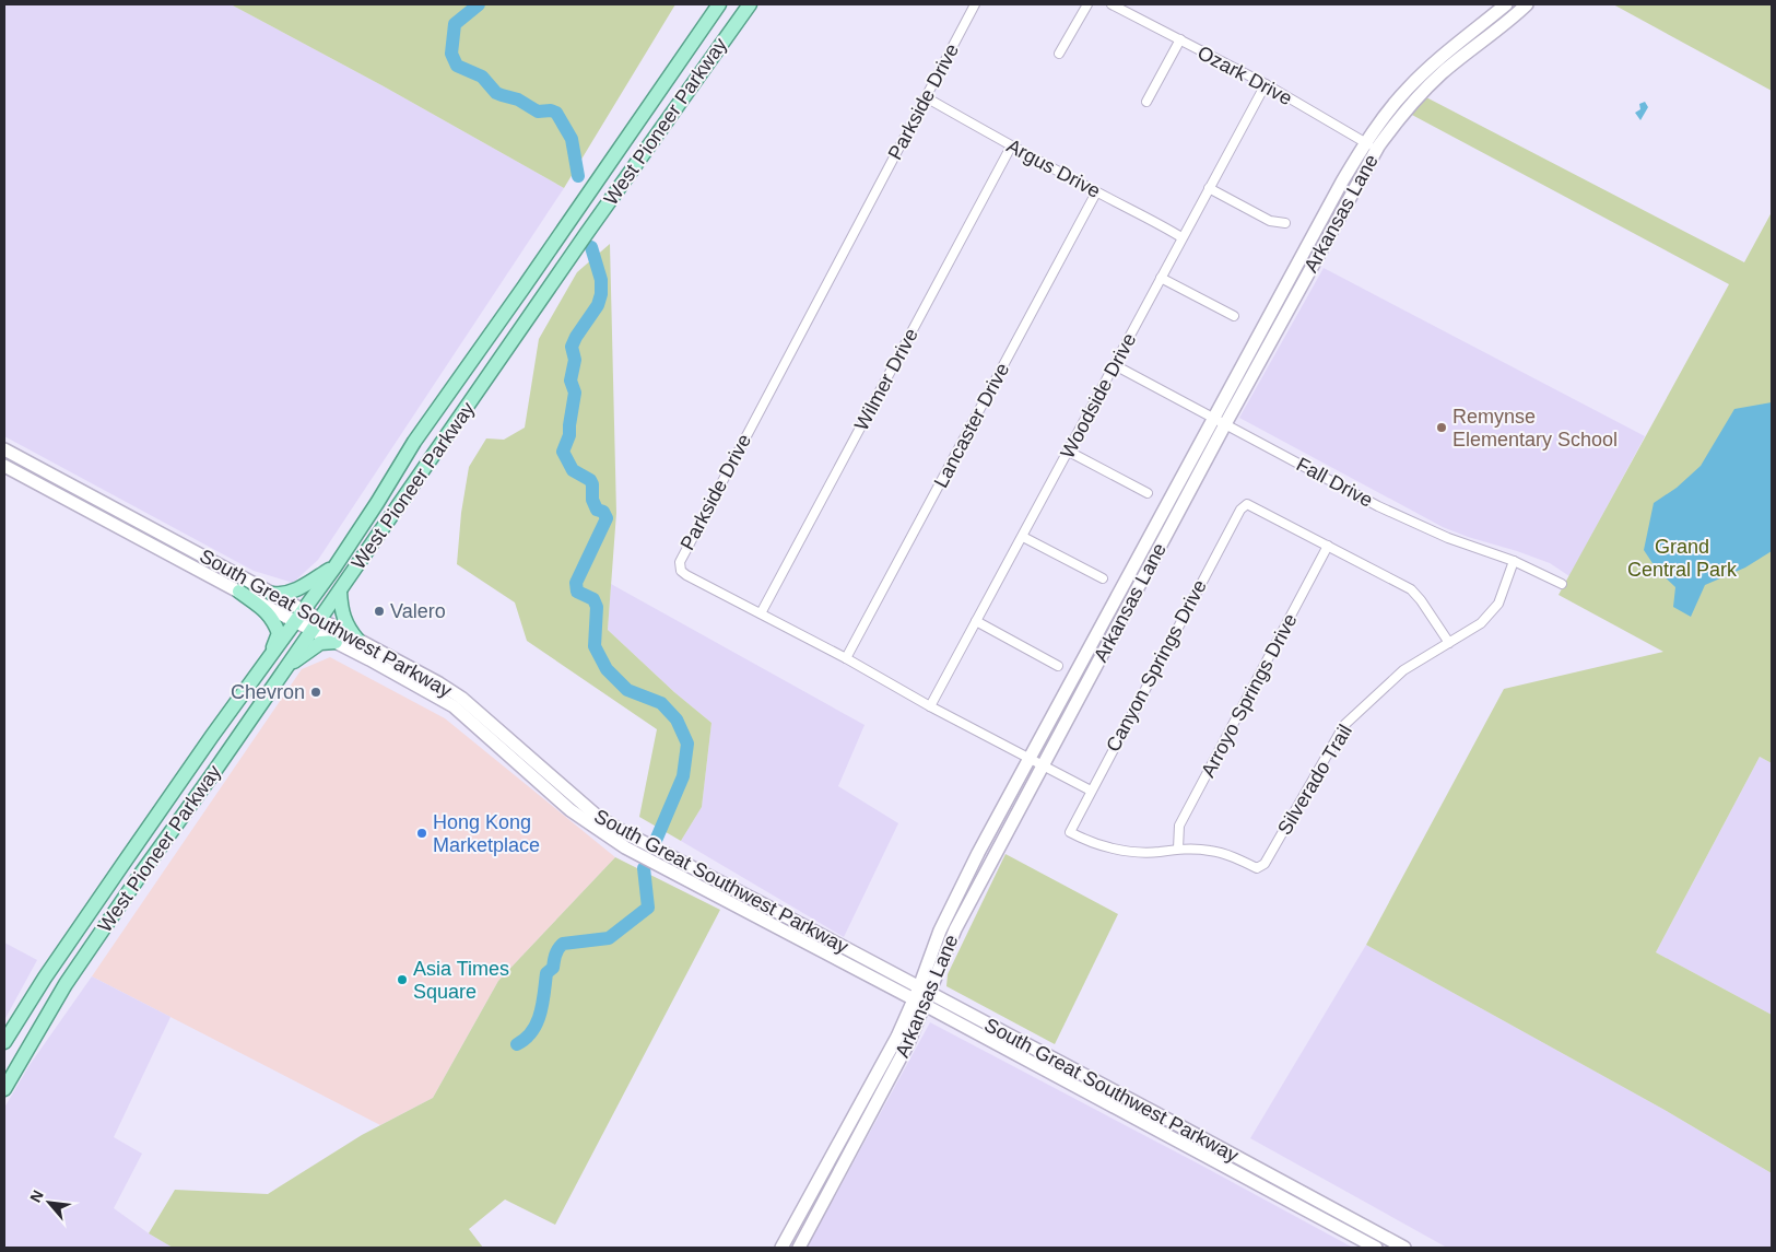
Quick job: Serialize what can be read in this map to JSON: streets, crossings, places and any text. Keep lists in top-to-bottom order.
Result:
{
  "streets": {
    "main road": ["West Pioneer Parkway", "Arkansas Lane", "South Great Southwest Parkway"],
    "street": [
      "Ozark Drive",
      "Parkside Drive",
      "Argus Drive",
      "Wilmer Drive",
      "Woodside Drive",
      "Lancaster Drive",
      "Fall Drive",
      "Canyon Springs Drive",
      "Arroyo Springs Drive",
      "Silverado Trail"
    ]
  },
  "crossings": [
    ["Ozark Drive", "Arkansas Lane"],
    ["Ozark Drive", "Woodside Drive"],
    ["Parkside Drive", "Argus Drive"],
    ["Parkside Drive", "Arkansas Lane"],
    ["Parkside Drive", "Wilmer Drive"],
    ["Parkside Drive", "Woodside Drive"],
    ["Parkside Drive", "Lancaster Drive"],
    ["Parkside Drive", "Canyon Springs Drive"],
    ["West Pioneer Parkway", "South Great Southwest Parkway"],
    ["Argus Drive", "Wilmer Drive"],
    ["Argus Drive", "Woodside Drive"],
    ["Argus Drive", "Lancaster Drive"],
    ["Arkansas Lane", "Fall Drive"],
    ["Arkansas Lane", "South Great Southwest Parkway"],
    ["Woodside Drive", "Fall Drive"],
    ["Fall Drive", "Silverado Trail"],
    ["Canyon Springs Drive", "Arroyo Springs Drive"],
    ["Canyon Springs Drive", "Silverado Trail"],
    ["Arroyo Springs Drive", "Silverado Trail"]
  ],
  "parks": ["Grand Central Park"],
  "places": [
    "Remynse Elementary School",
    "Valero",
    "Chevron",
    "Hong Kong Marketplace",
    "Asia Times Square"
  ],
  "north": "top left"
}
